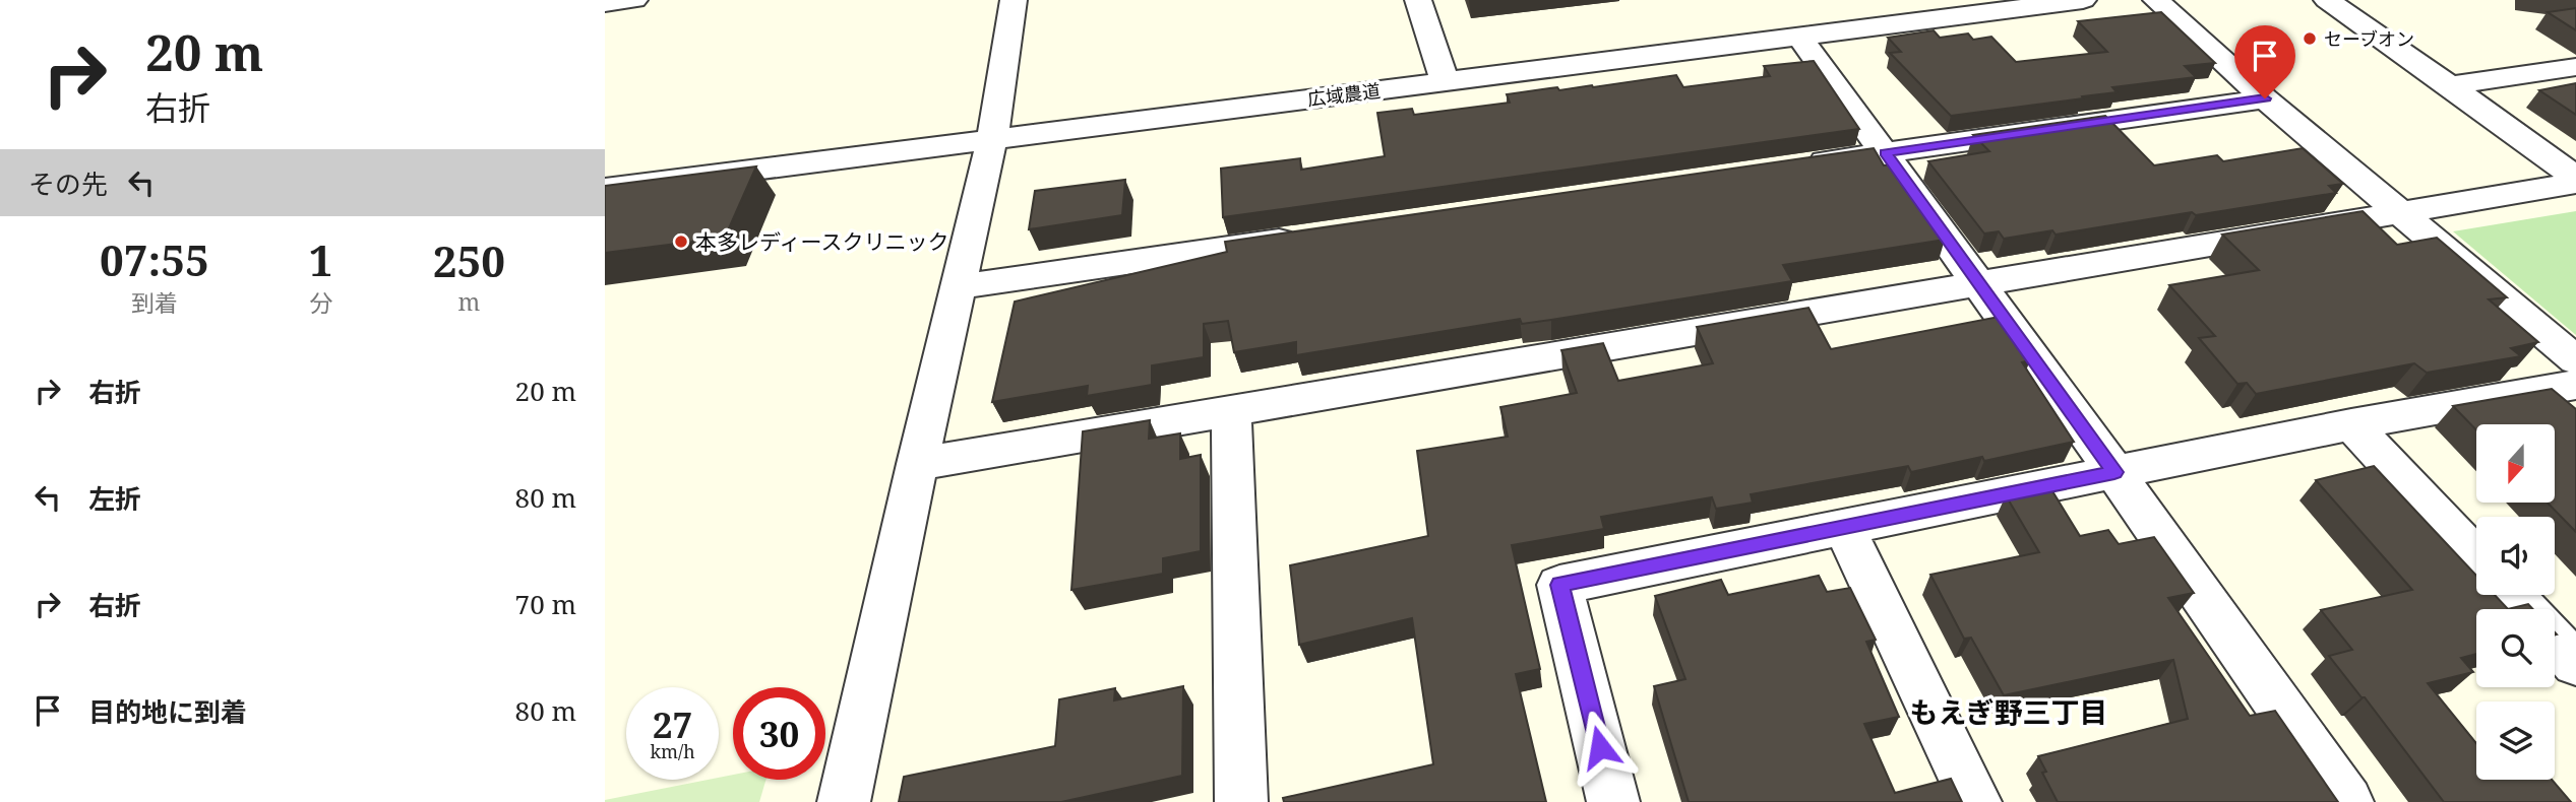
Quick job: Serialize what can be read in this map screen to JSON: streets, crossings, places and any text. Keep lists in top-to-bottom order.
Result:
{
  "streets": {
    "street": ["広域農道"]
  },
  "districts": ["もえぎ野三丁目"],
  "places": ["セーブオン", "本多レディースクリニック"],
  "north": "bottom",
  "page": {
    "turn": ["20 m", "右折"],
    "then": "その先",
    "eta": [
      "07:55",
      "到着",
      "1",
      "分",
      "250",
      "m"
    ],
    "list": [
      {
        "name": "右折",
        "value": "20 m"
      },
      {
        "name": "左折",
        "value": "80 m"
      },
      {
        "name": "右折",
        "value": "70 m"
      },
      {
        "name": "目的地に到着",
        "value": "80 m"
      }
    ],
    "speed": "27 km/h",
    "limit": "30"
  }
}
